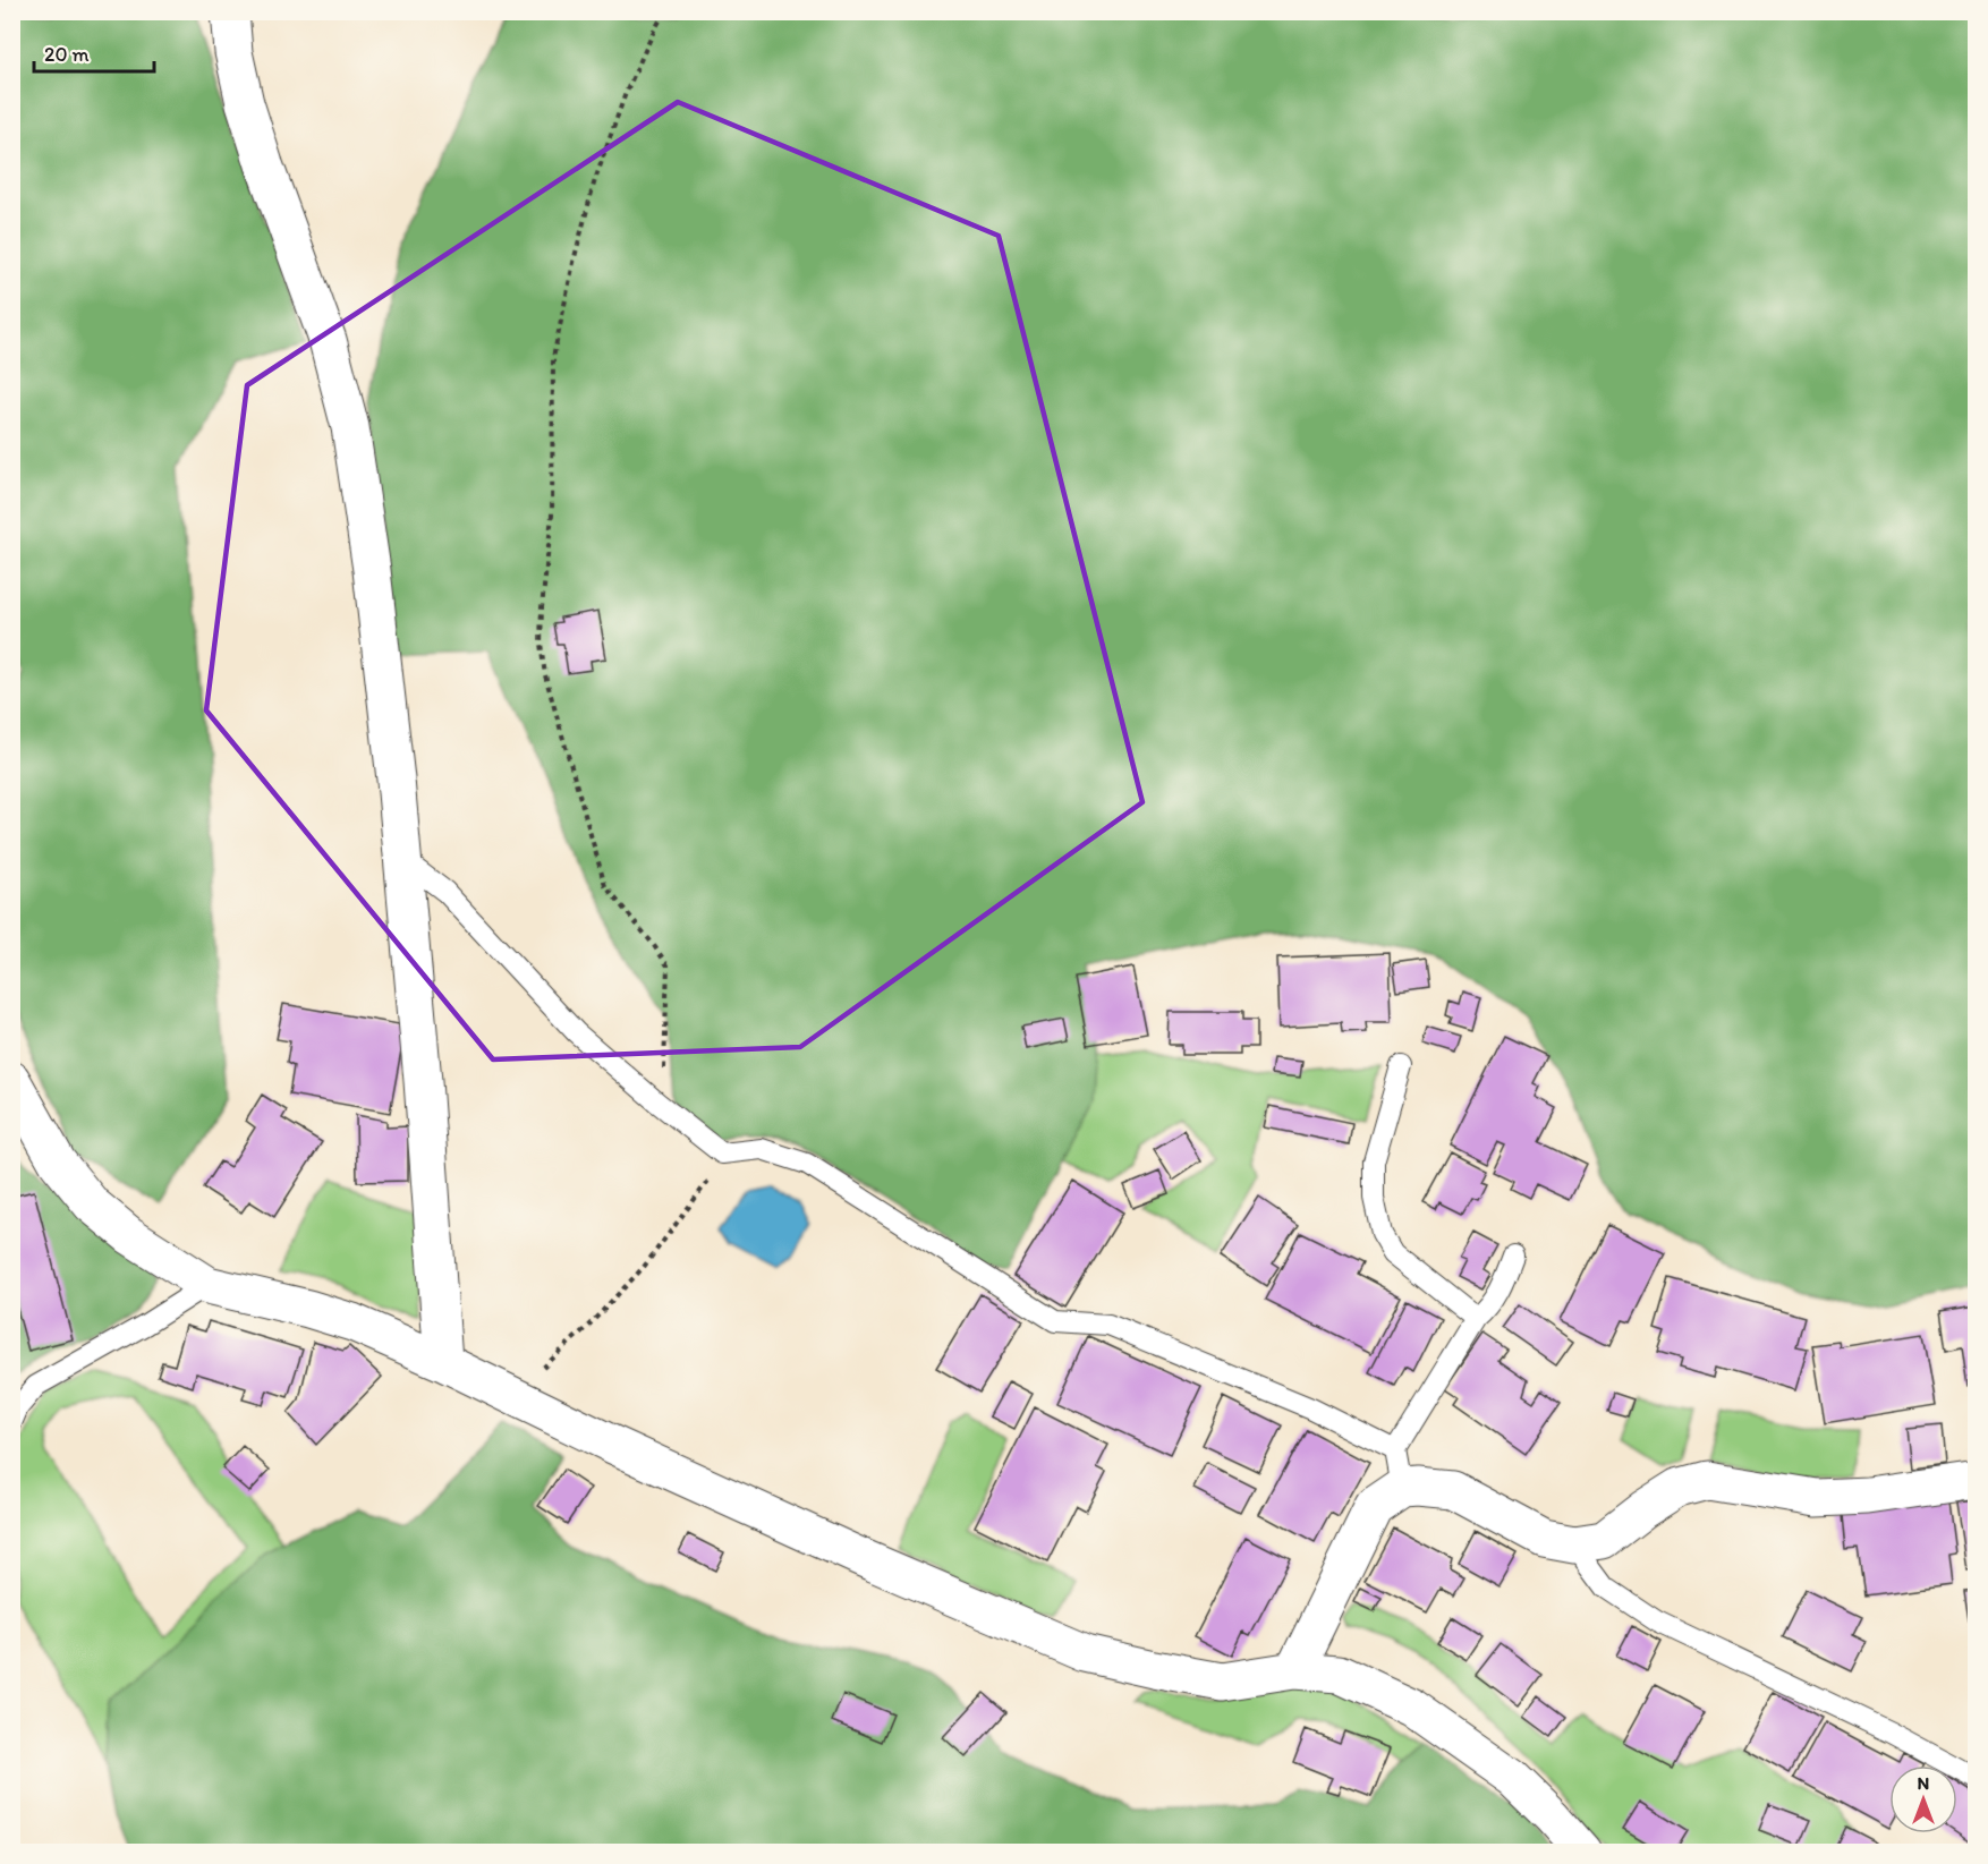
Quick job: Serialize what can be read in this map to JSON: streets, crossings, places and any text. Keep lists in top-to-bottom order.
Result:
{
  "scale_bar": "20 m",
  "north": "top"
}
